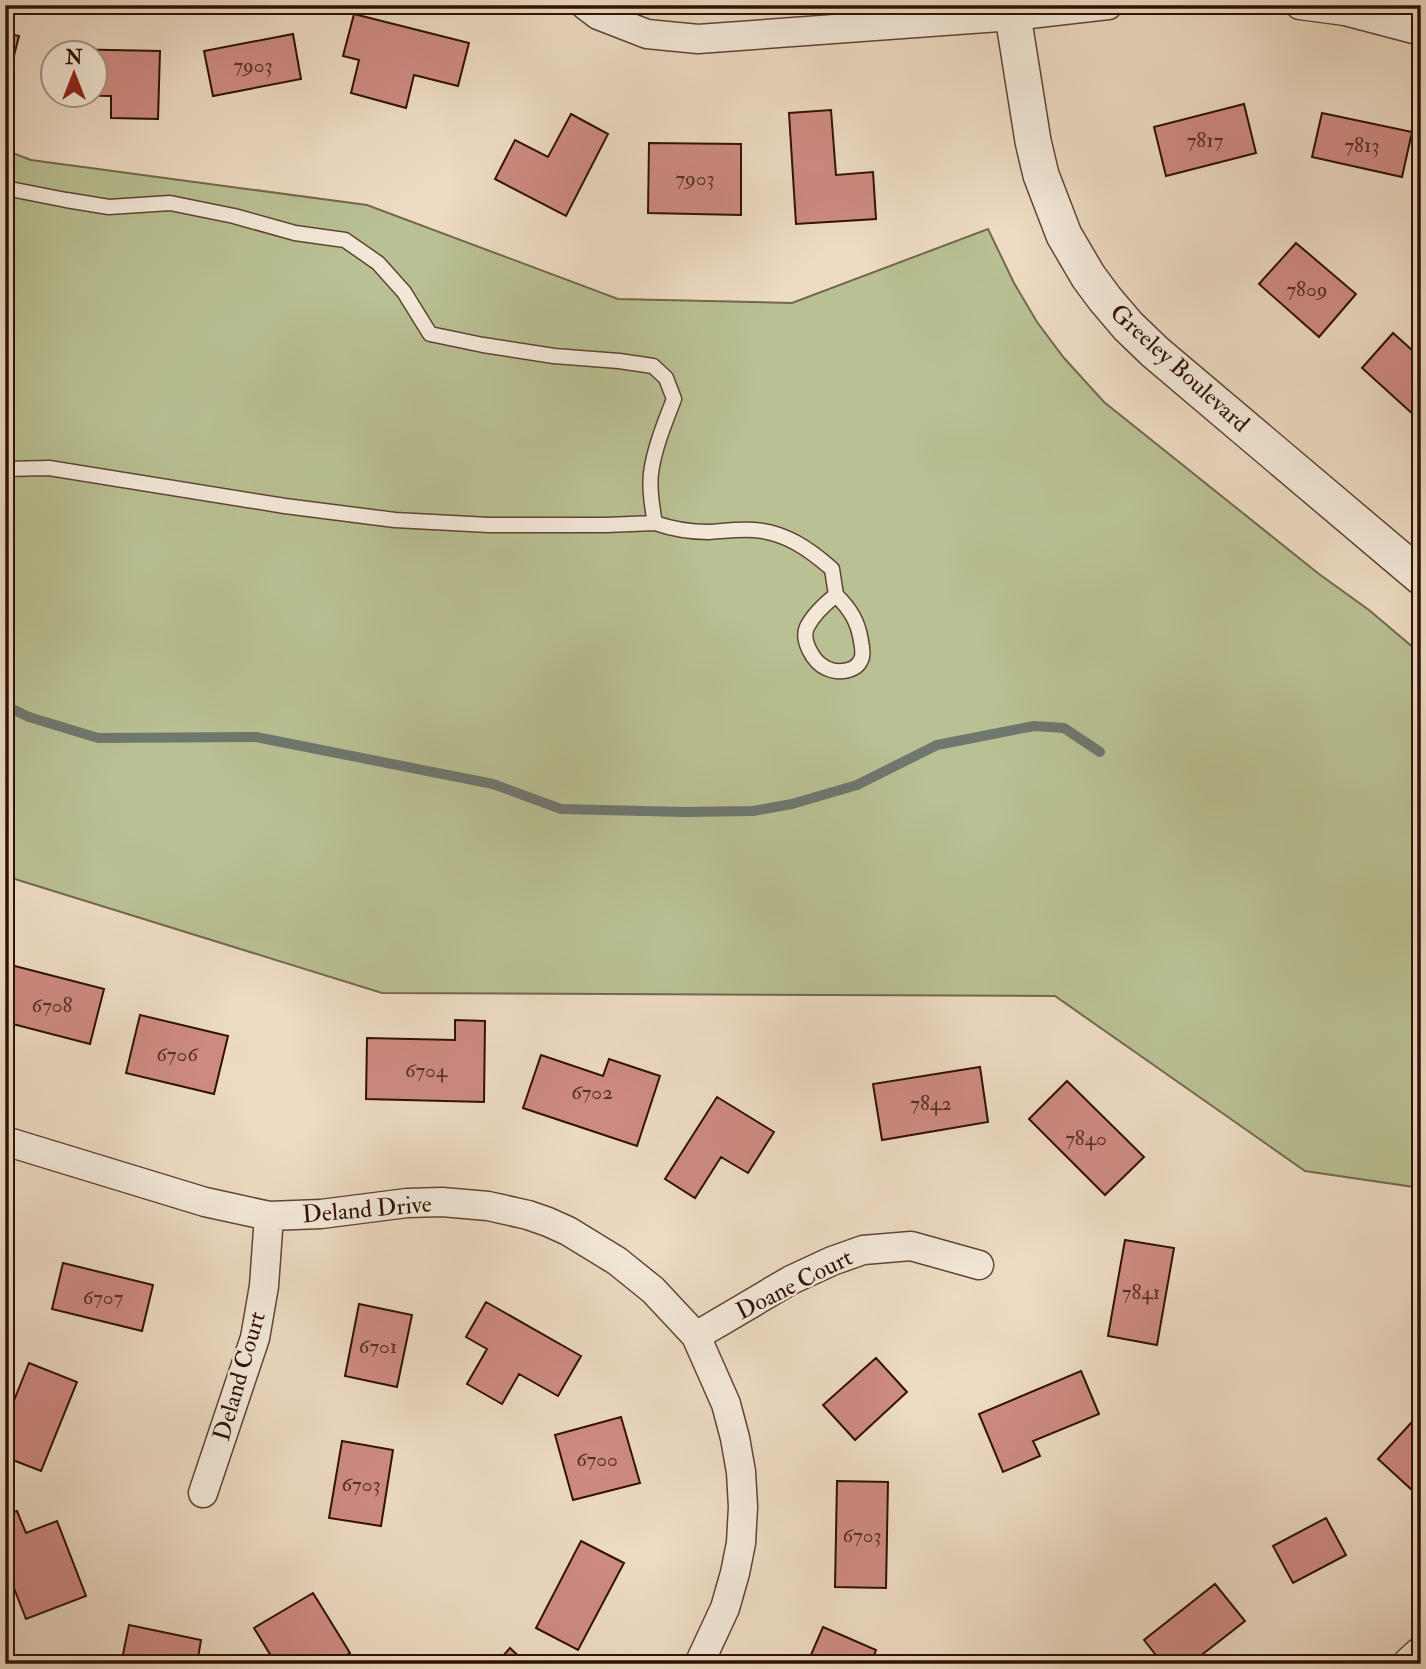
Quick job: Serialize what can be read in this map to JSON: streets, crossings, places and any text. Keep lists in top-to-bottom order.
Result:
{
  "streets": {
    "street": [
      "Greeley Boulevard",
      "Deland Drive",
      "Doane Court",
      "Deland Court"
    ]
  },
  "crossings": [
    ["Deland Drive", "Doane Court"],
    ["Deland Drive", "Deland Court"]
  ],
  "house_numbers": [
    "7903",
    "7817",
    "7813",
    "7903",
    "7809",
    "6708",
    "6706",
    "6704",
    "6702",
    "7842",
    "7840",
    "7841",
    "6707",
    "6701",
    "6700",
    "6703",
    "6703"
  ],
  "north": "top"
}
